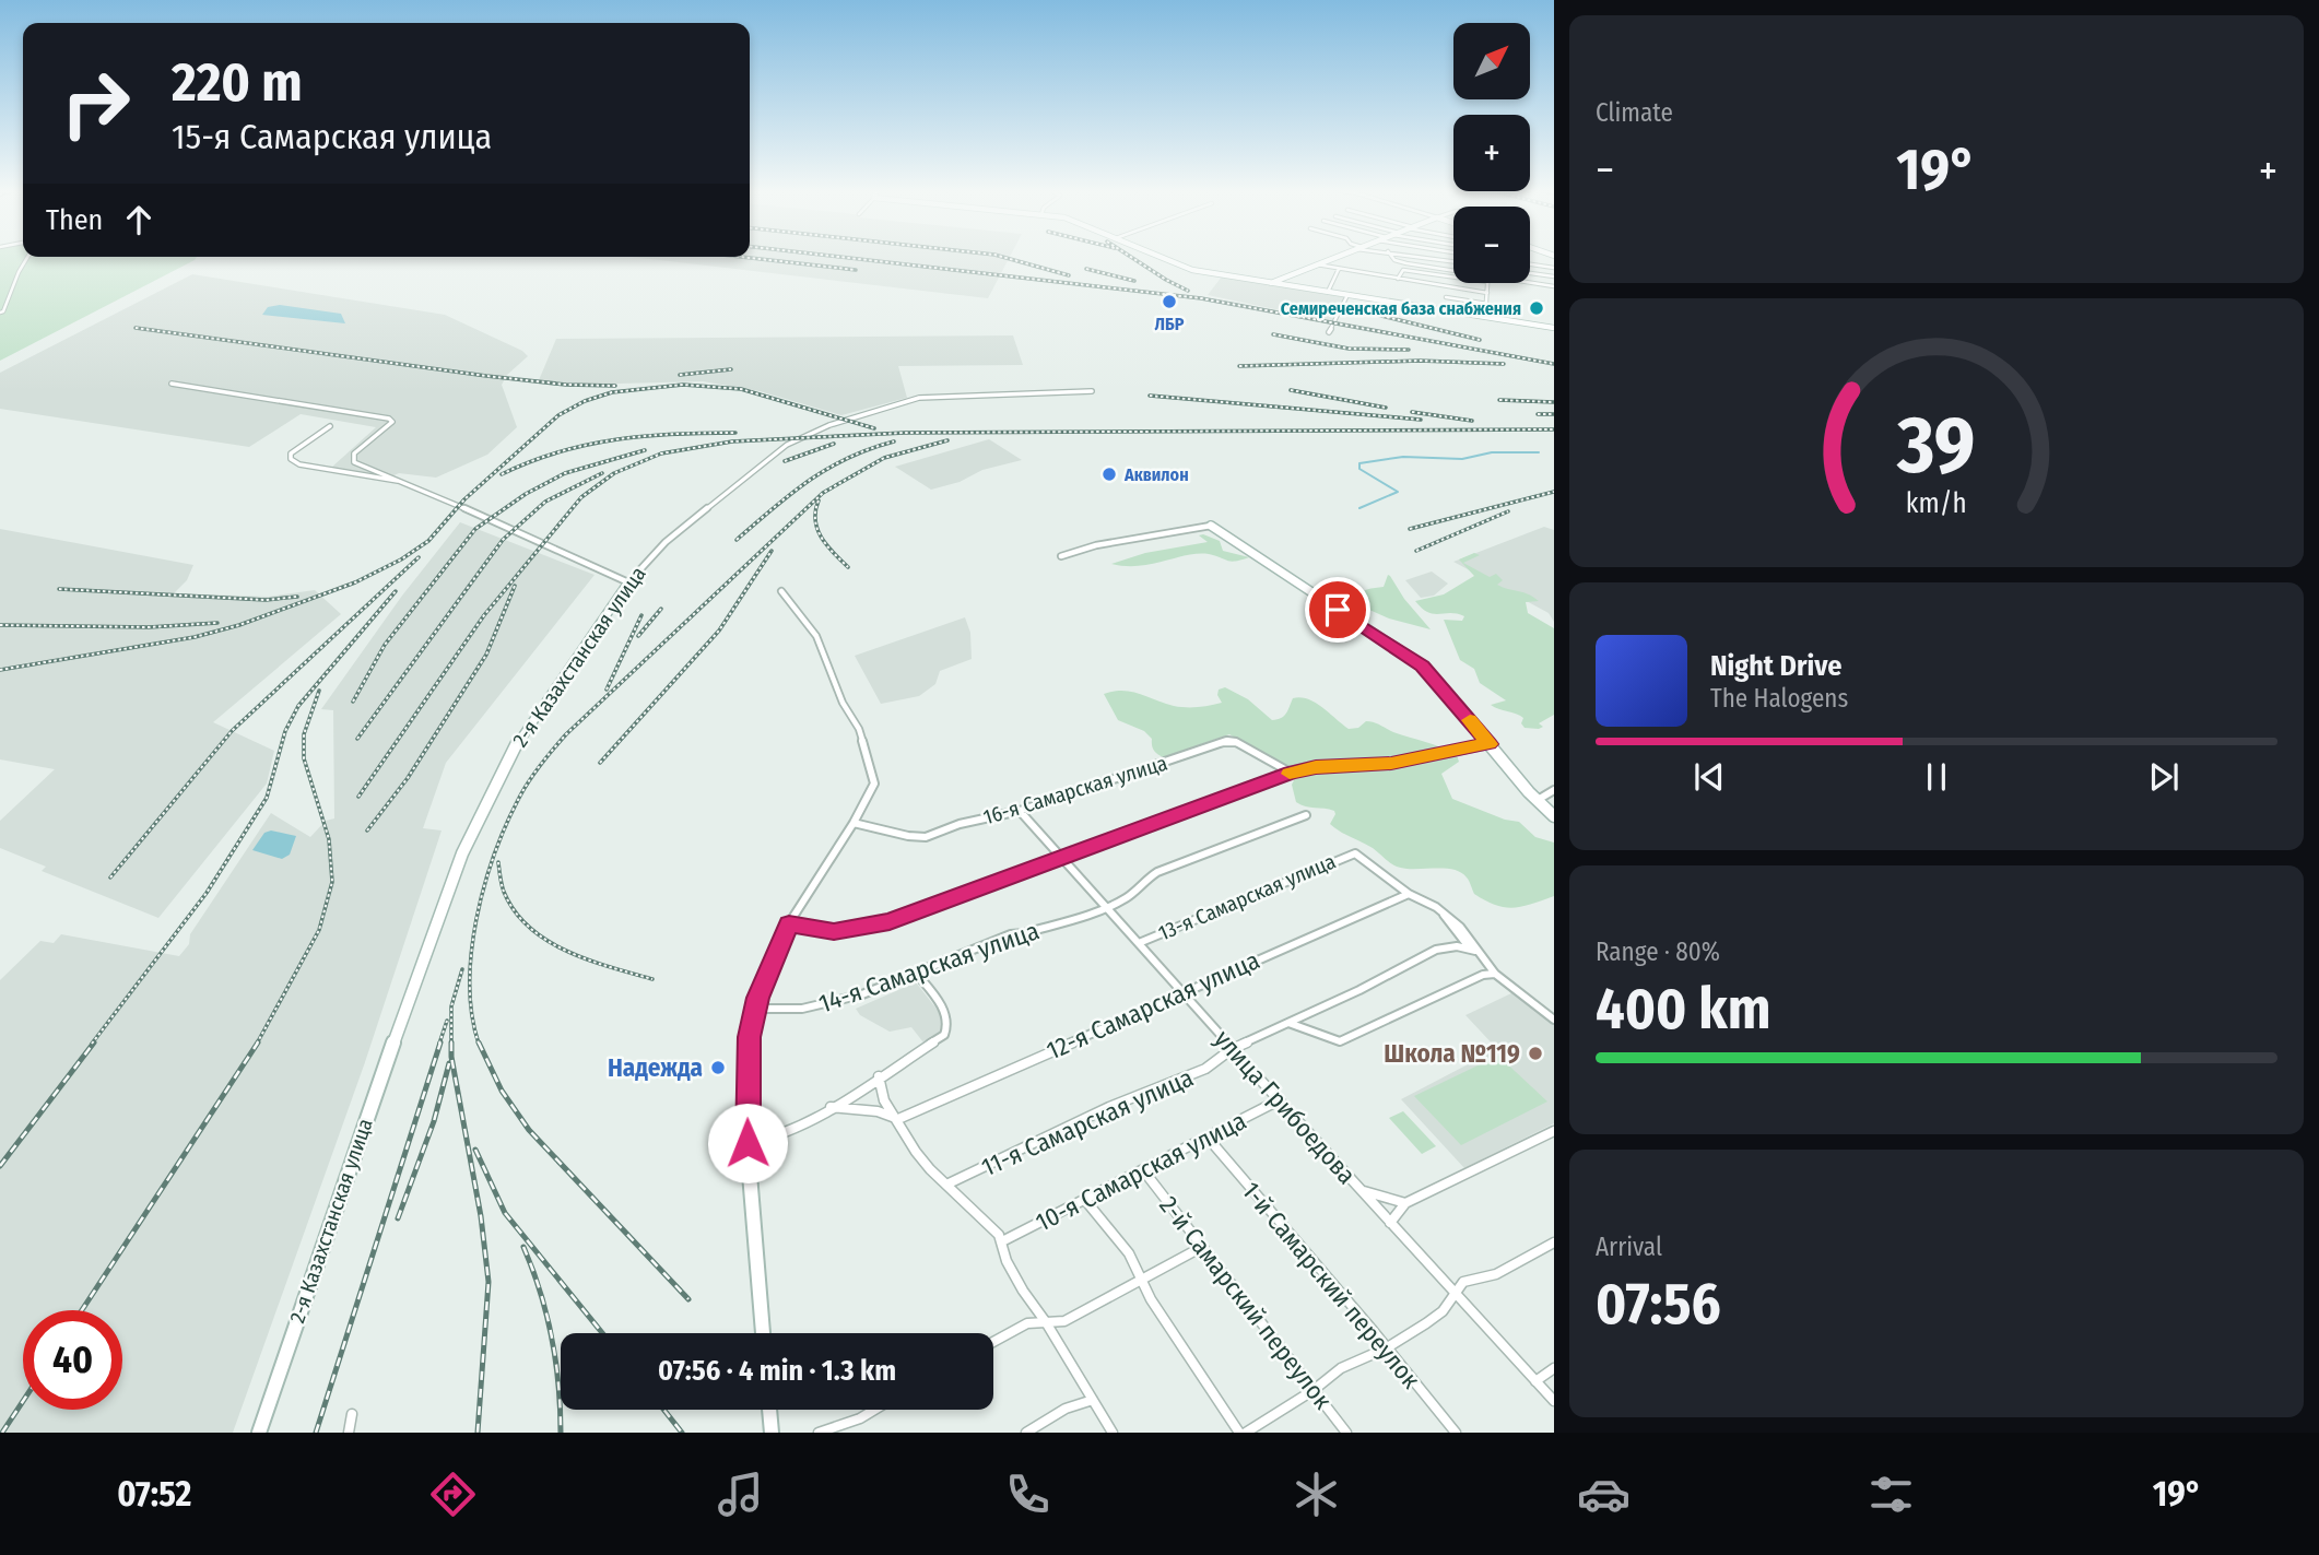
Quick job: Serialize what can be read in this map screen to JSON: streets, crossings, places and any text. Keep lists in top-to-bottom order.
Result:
{
  "streets": {
    "street": [
      "2-я Казахстанская улица",
      "16-я Самарская улица",
      "13-я Самарская улица",
      "14-я Самарская улица",
      "12-я Самарская улица",
      "улица Грибоедова",
      "11-я Самарская улица",
      "10-я Самарская улица",
      "1-й Самарский переулок",
      "2-й Самарский переулок"
    ]
  },
  "crossings": [
    ["16-я Самарская улица", "улица Грибоедова"],
    ["13-я Самарская улица", "12-я Самарская улица"],
    ["13-я Самарская улица", "улица Грибоедова"],
    ["14-я Самарская улица", "улица Грибоедова"],
    ["12-я Самарская улица", "улица Грибоедова"],
    ["улица Грибоедова", "11-я Самарская улица"],
    ["улица Грибоедова", "10-я Самарская улица"],
    ["10-я Самарская улица", "1-й Самарский переулок"],
    ["10-я Самарская улица", "2-й Самарский переулок"]
  ],
  "places": [
    "ЛБР",
    "Семиреченская база снабжения",
    "Аквилон",
    "Школа №119",
    "Надежда"
  ],
  "north": "top right",
  "page": {
    "tile": [
      "Climate",
      ["Range · 80%", "400 km"],
      ["Arrival", "07:56"]
    ],
    "map_buttons": ["+", "−"],
    "turn": ["220 m", "15-я Самарская улица"],
    "heat": ["−", "19°", "+"],
    "then": "Then",
    "song": ["Night Drive", "The Halogens"],
    "limit": "40",
    "trip": "07:56 · 4 min · 1.3 km",
    "tabs": ["07:52", "19°"],
    "gauge": ["39", "km/h"]
  }
}
